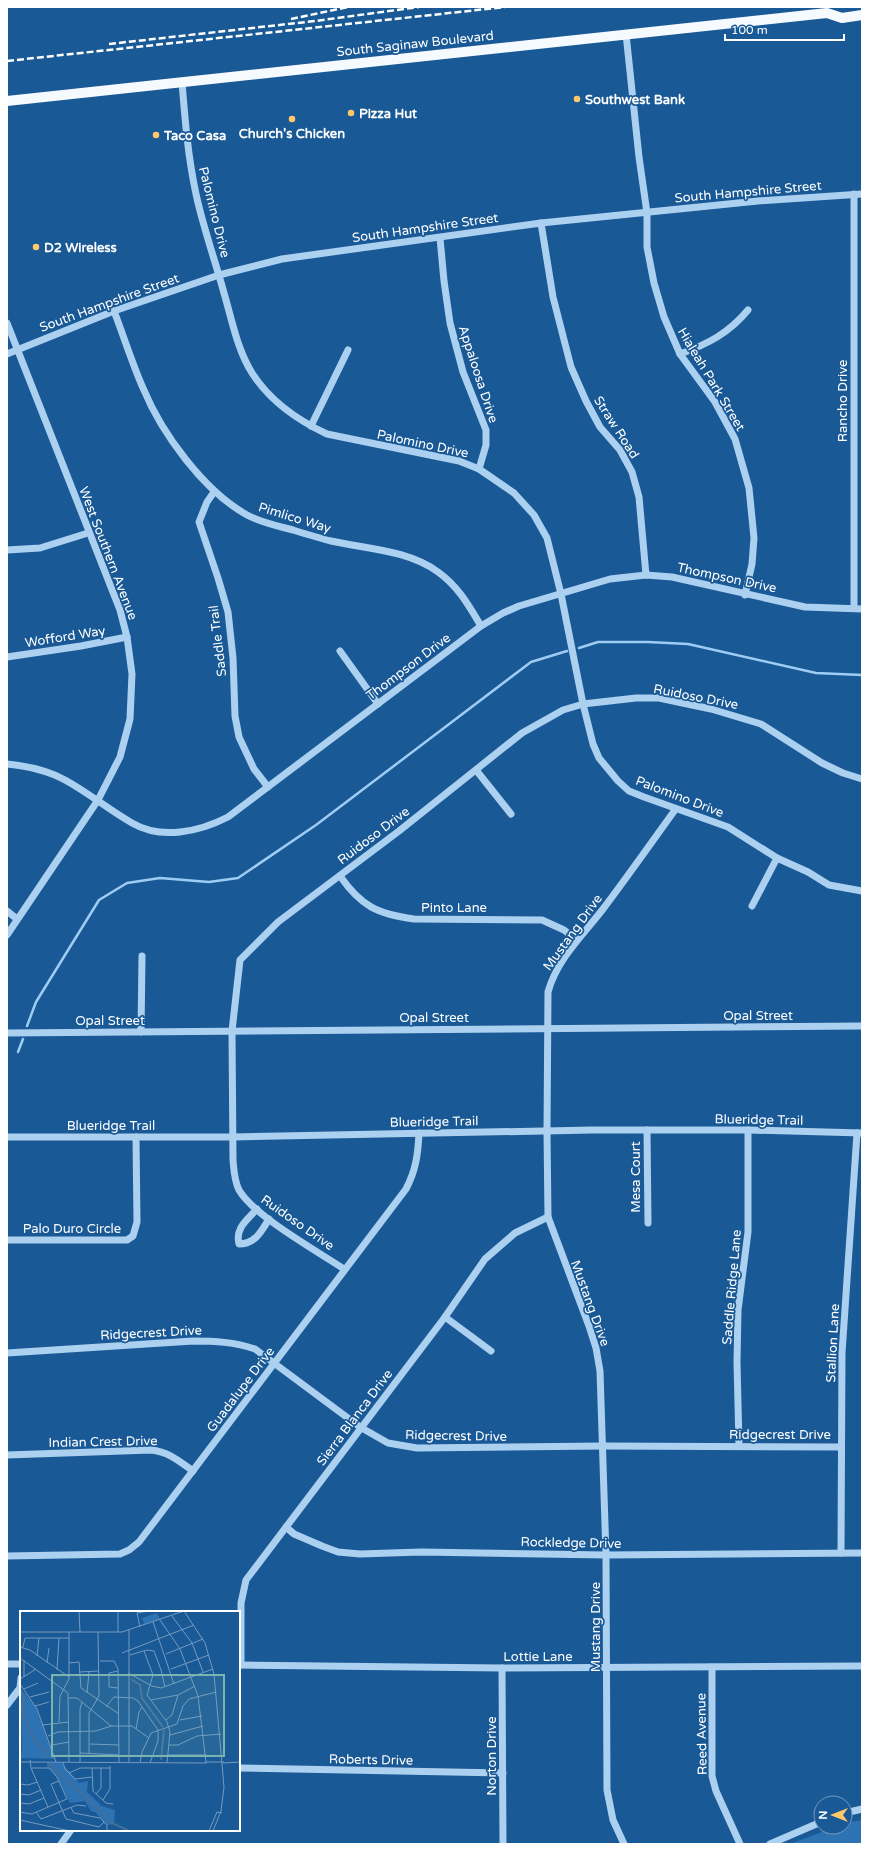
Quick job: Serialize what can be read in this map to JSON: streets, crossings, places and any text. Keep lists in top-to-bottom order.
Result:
{
  "streets": {
    "main road": ["South Saginaw Boulevard"],
    "street": [
      "South Hampshire Street",
      "Palomino Drive",
      "Appaloosa Drive",
      "Hialeah Park Street",
      "Rancho Drive",
      "Straw Road",
      "Pimlico Way",
      "West Southern Avenue",
      "Thompson Drive",
      "Wofford Way",
      "Saddle Trail",
      "Ruidoso Drive",
      "Pinto Lane",
      "Mustang Drive",
      "Opal Street",
      "Blueridge Trail",
      "Mesa Court",
      "Palo Duro Circle",
      "Saddle Ridge Lane",
      "Ridgecrest Drive",
      "Stallion Lane",
      "Guadalupe Drive",
      "Sierra Blanca Drive",
      "Indian Crest Drive",
      "Rockledge Drive",
      "Lottie Lane",
      "Reed Avenue",
      "Norton Drive",
      "Roberts Drive"
    ]
  },
  "crossings": [
    ["South Saginaw Boulevard", "Palomino Drive"],
    ["South Saginaw Boulevard", "Hialeah Park Street"],
    ["South Hampshire Street", "Palomino Drive"],
    ["South Hampshire Street", "Appaloosa Drive"],
    ["South Hampshire Street", "Hialeah Park Street"],
    ["South Hampshire Street", "Rancho Drive"],
    ["South Hampshire Street", "Straw Road"],
    ["South Hampshire Street", "Pimlico Way"],
    ["South Hampshire Street", "West Southern Avenue"],
    ["Palomino Drive", "Appaloosa Drive"],
    ["Palomino Drive", "Thompson Drive"],
    ["Palomino Drive", "Ruidoso Drive"],
    ["Palomino Drive", "Mustang Drive"],
    ["Hialeah Park Street", "Thompson Drive"],
    ["Rancho Drive", "Thompson Drive"],
    ["Straw Road", "Thompson Drive"],
    ["Pimlico Way", "Thompson Drive"],
    ["Pimlico Way", "Saddle Trail"],
    ["West Southern Avenue", "Thompson Drive"],
    ["West Southern Avenue", "Wofford Way"],
    ["Thompson Drive", "Saddle Trail"],
    ["Ruidoso Drive", "Pinto Lane"],
    ["Ruidoso Drive", "Opal Street"],
    ["Ruidoso Drive", "Blueridge Trail"],
    ["Ruidoso Drive", "Guadalupe Drive"],
    ["Pinto Lane", "Mustang Drive"],
    ["Mustang Drive", "Opal Street"],
    ["Mustang Drive", "Blueridge Trail"],
    ["Mustang Drive", "Ridgecrest Drive"],
    ["Mustang Drive", "Sierra Blanca Drive"],
    ["Mustang Drive", "Rockledge Drive"],
    ["Mustang Drive", "Lottie Lane"],
    ["Blueridge Trail", "Mesa Court"],
    ["Blueridge Trail", "Palo Duro Circle"],
    ["Blueridge Trail", "Saddle Ridge Lane"],
    ["Blueridge Trail", "Stallion Lane"],
    ["Blueridge Trail", "Guadalupe Drive"],
    ["Saddle Ridge Lane", "Ridgecrest Drive"],
    ["Ridgecrest Drive", "Stallion Lane"],
    ["Ridgecrest Drive", "Guadalupe Drive"],
    ["Ridgecrest Drive", "Sierra Blanca Drive"],
    ["Stallion Lane", "Rockledge Drive"],
    ["Guadalupe Drive", "Indian Crest Drive"],
    ["Sierra Blanca Drive", "Rockledge Drive"],
    ["Sierra Blanca Drive", "Lottie Lane"],
    ["Lottie Lane", "Reed Avenue"],
    ["Lottie Lane", "Norton Drive"],
    ["Norton Drive", "Roberts Drive"]
  ],
  "places": [
    "Southwest Bank",
    "Pizza Hut",
    "Church's Chicken",
    "Taco Casa",
    "D2 Wireless"
  ],
  "scale_bar": "100 m",
  "north": "left"
}
